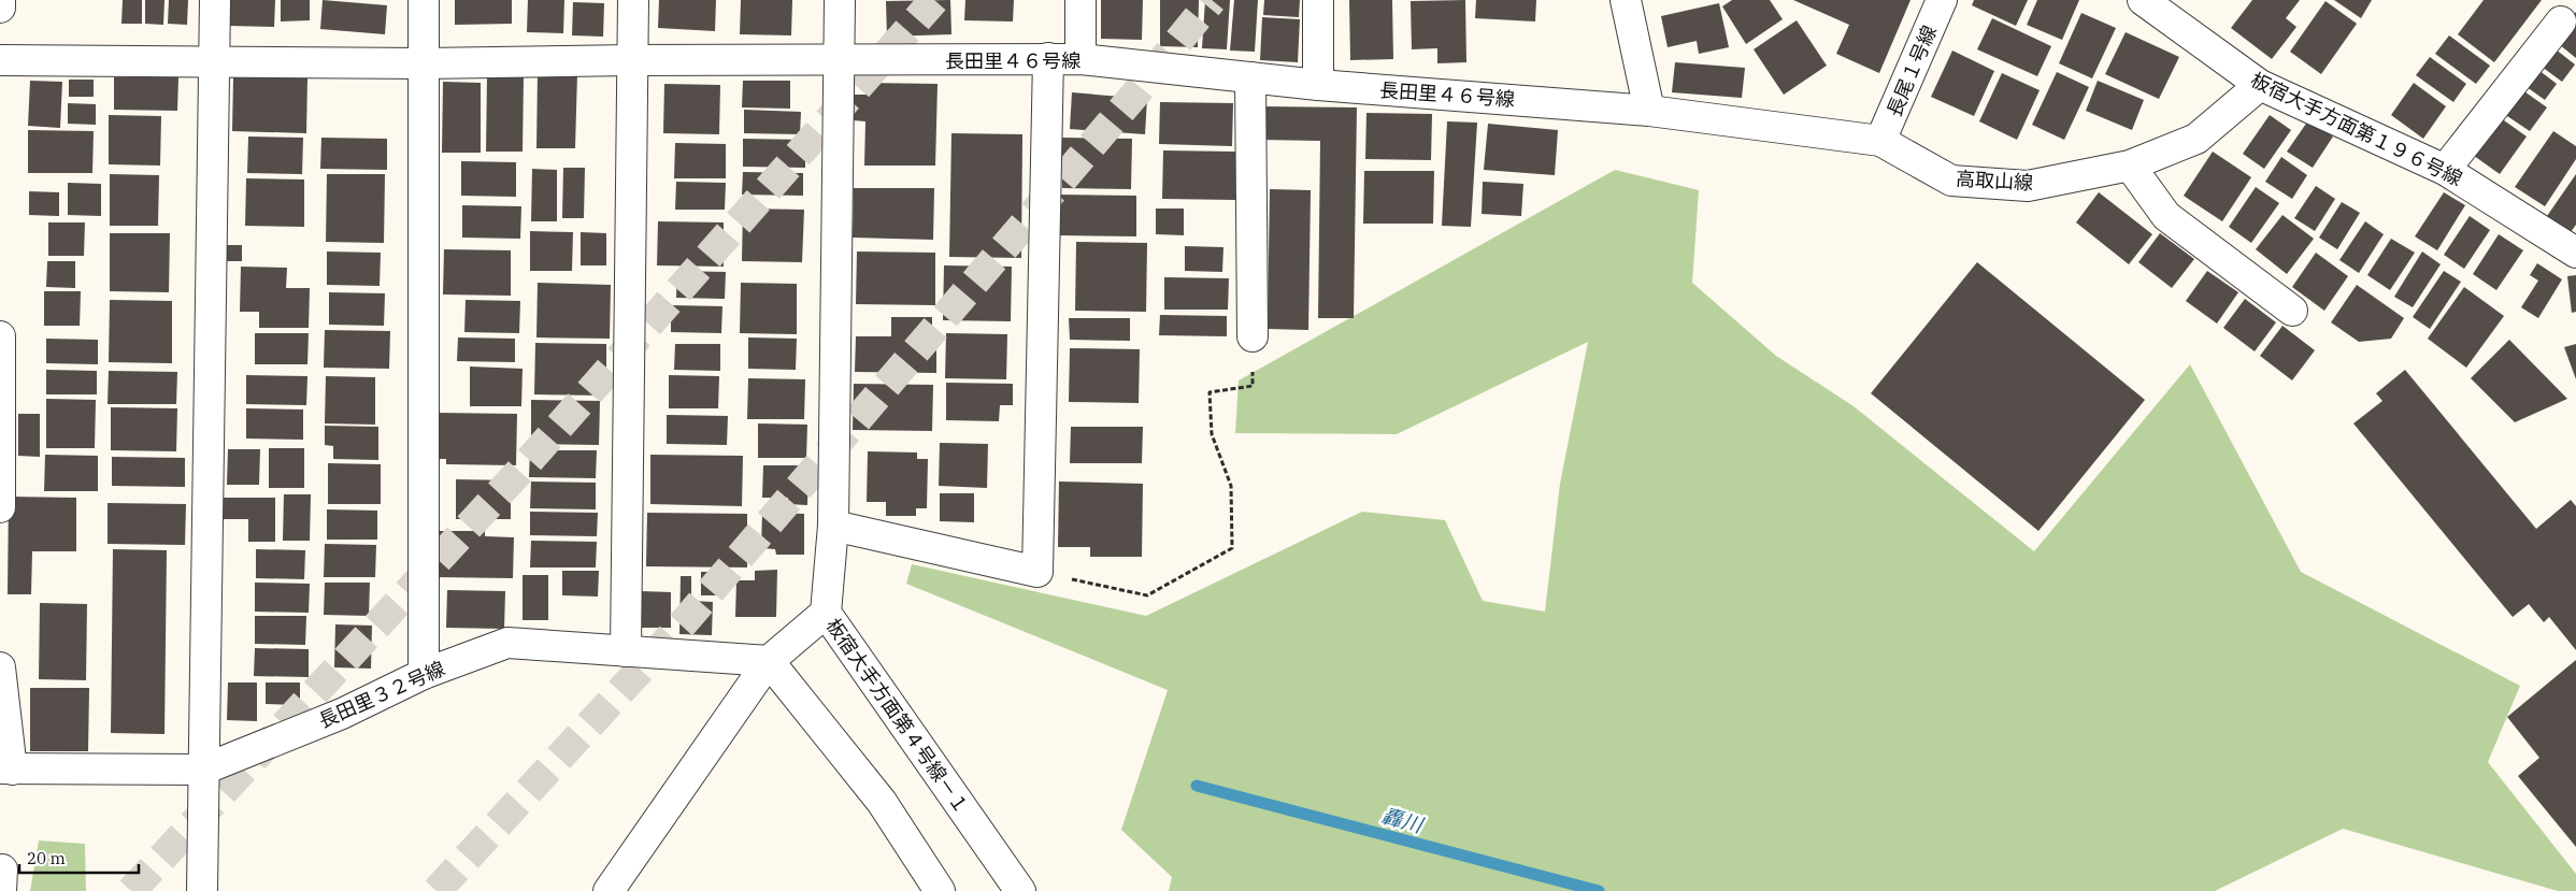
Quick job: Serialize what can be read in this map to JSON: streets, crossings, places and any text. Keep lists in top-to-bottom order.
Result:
{
  "streets": {
    "street": [
      "長田里４６号線",
      "長尾１号線",
      "板宿大手方面第１９６号線",
      "高取山線",
      "長田里３２号線",
      "板宿大手方面第４号線－１"
    ]
  },
  "crossings": [
    ["長田里４６号線", "高取山線"],
    ["長尾１号線", "高取山線"],
    ["板宿大手方面第１９６号線", "高取山線"]
  ],
  "water": ["轟川"],
  "scale_bar": "20 m"
}
